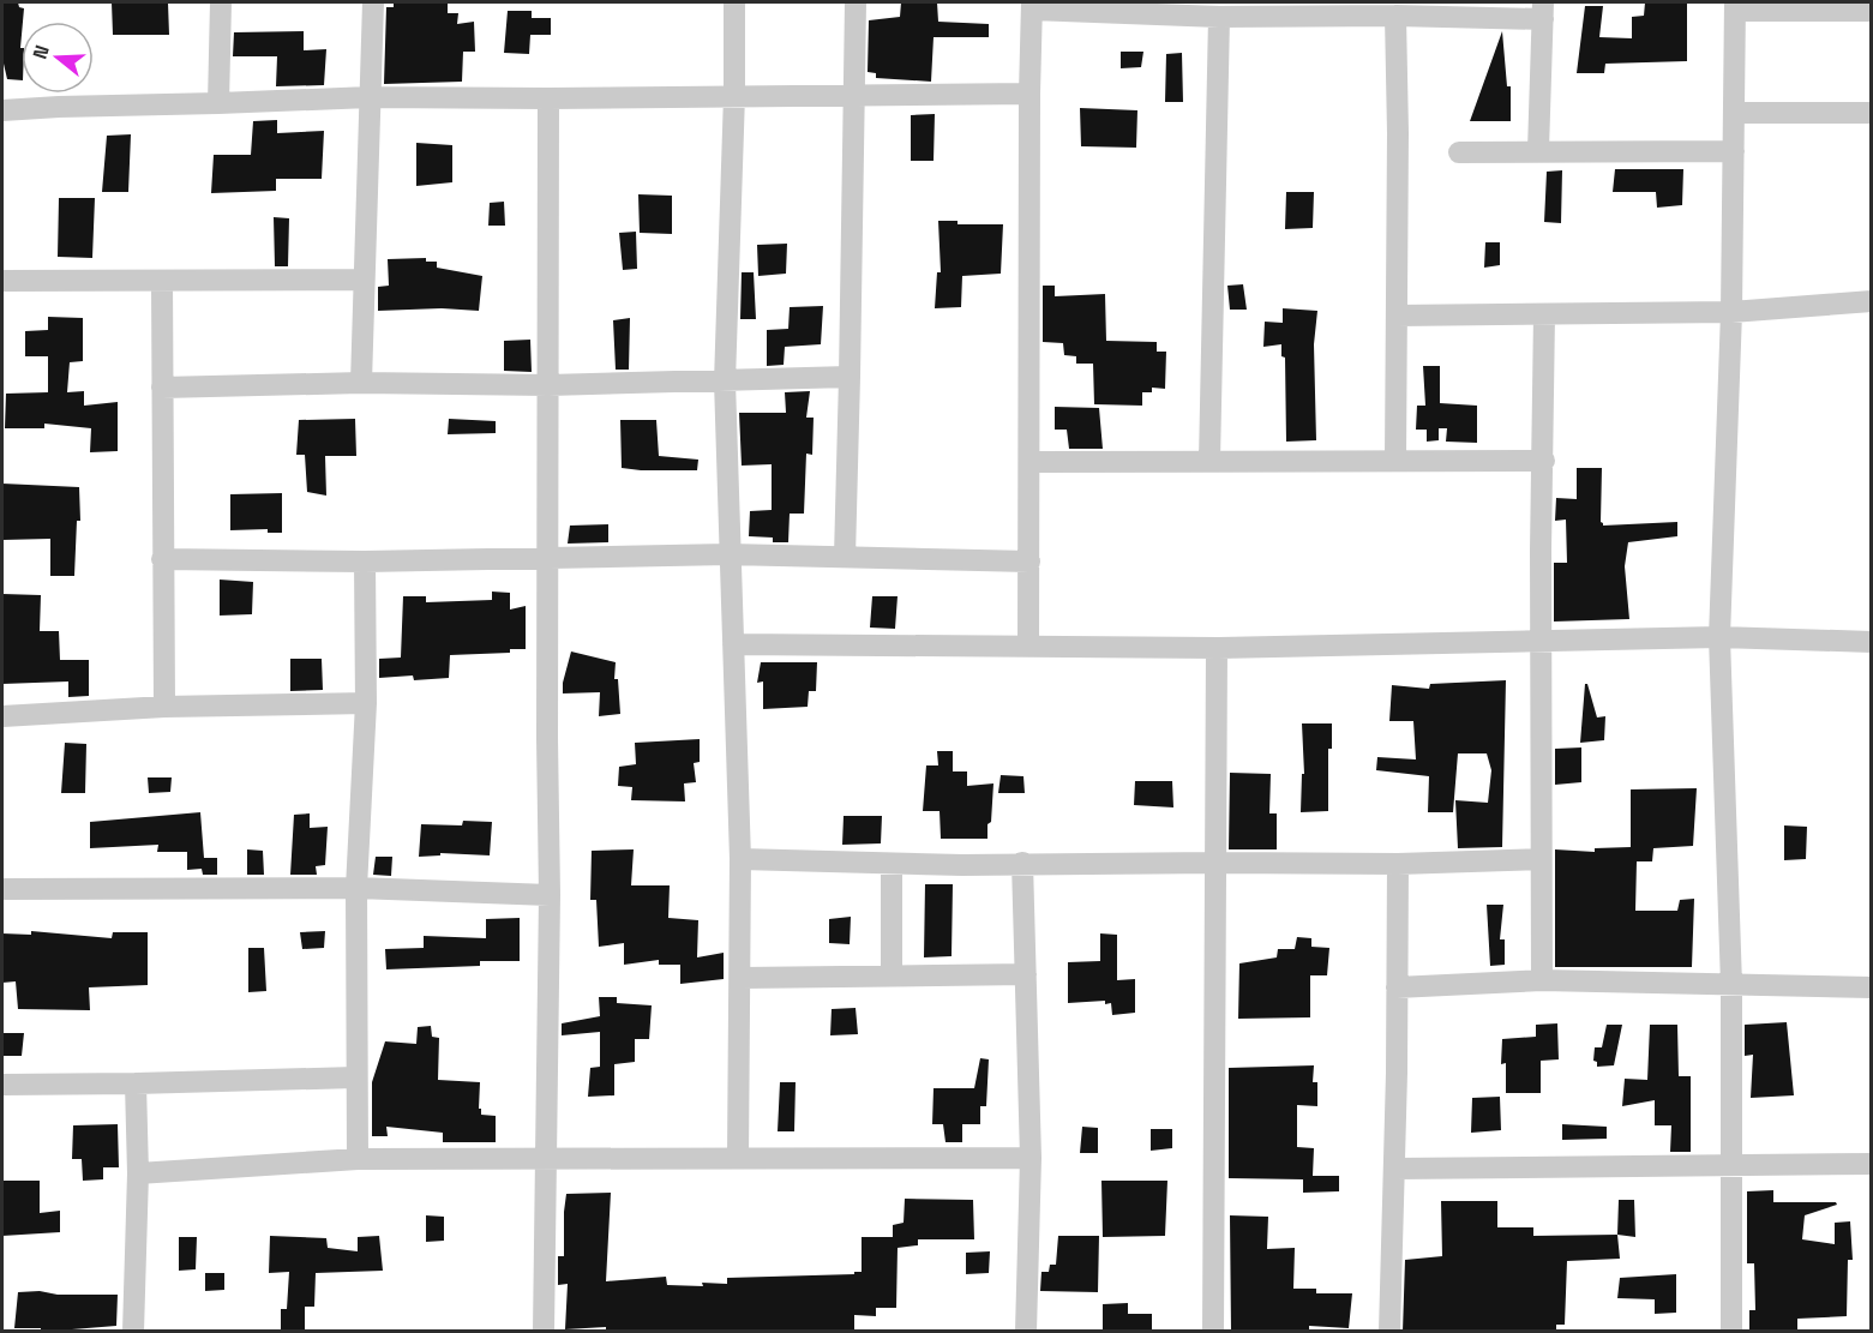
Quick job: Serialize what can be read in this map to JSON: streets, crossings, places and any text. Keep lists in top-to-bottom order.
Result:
{
  "north": "left"
}
